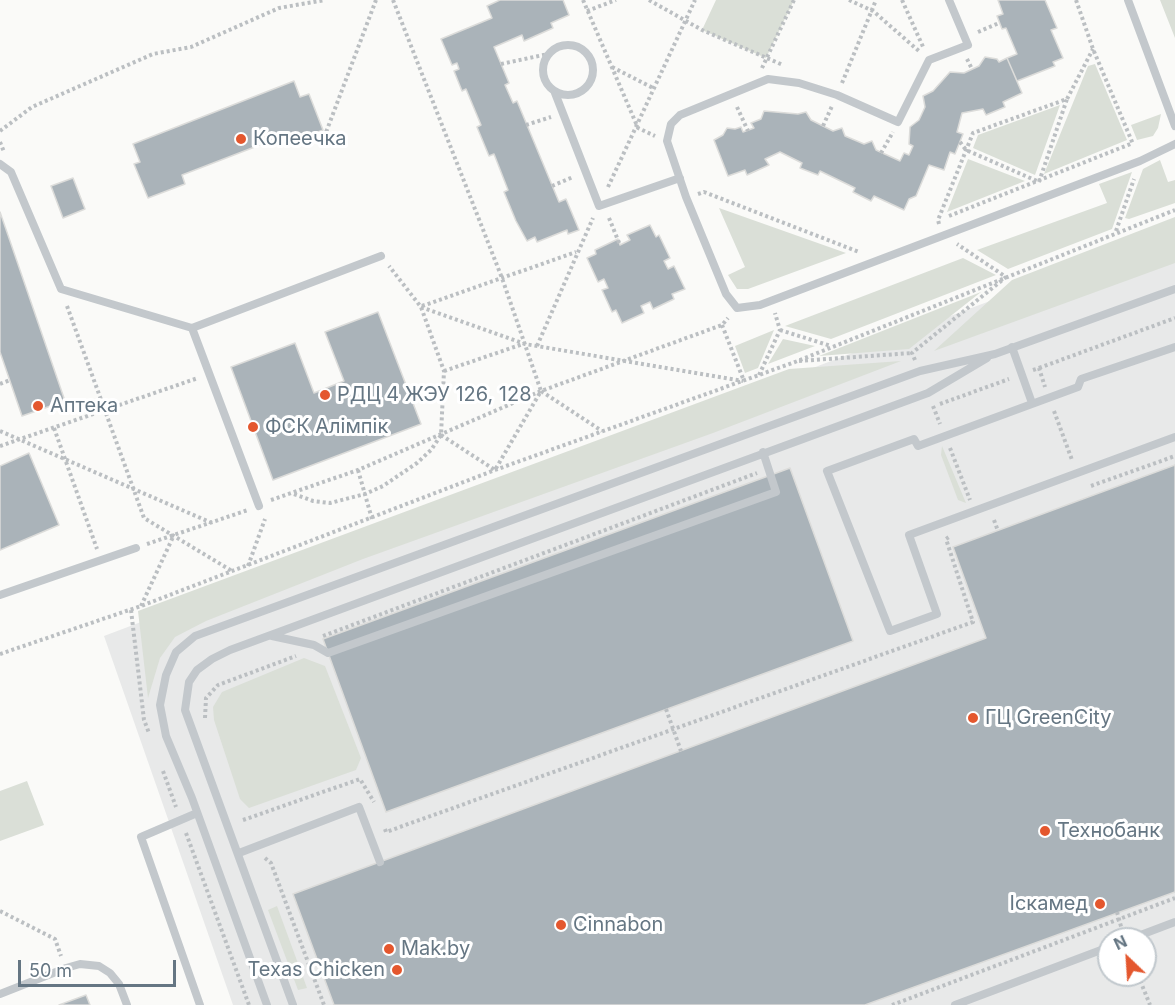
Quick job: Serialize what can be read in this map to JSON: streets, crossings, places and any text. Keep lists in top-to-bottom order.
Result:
{
  "places": [
    "Копеечка",
    "РДЦ 4 ЖЭУ 126, 128",
    "Аптека",
    "ФСК Алімпік",
    "ГЦ GreenCity",
    "Технобанк",
    "Іскамед",
    "Cinnabon",
    "Mak.by",
    "Texas Chicken"
  ],
  "scale_bar": "50 m",
  "north": "top left"
}
